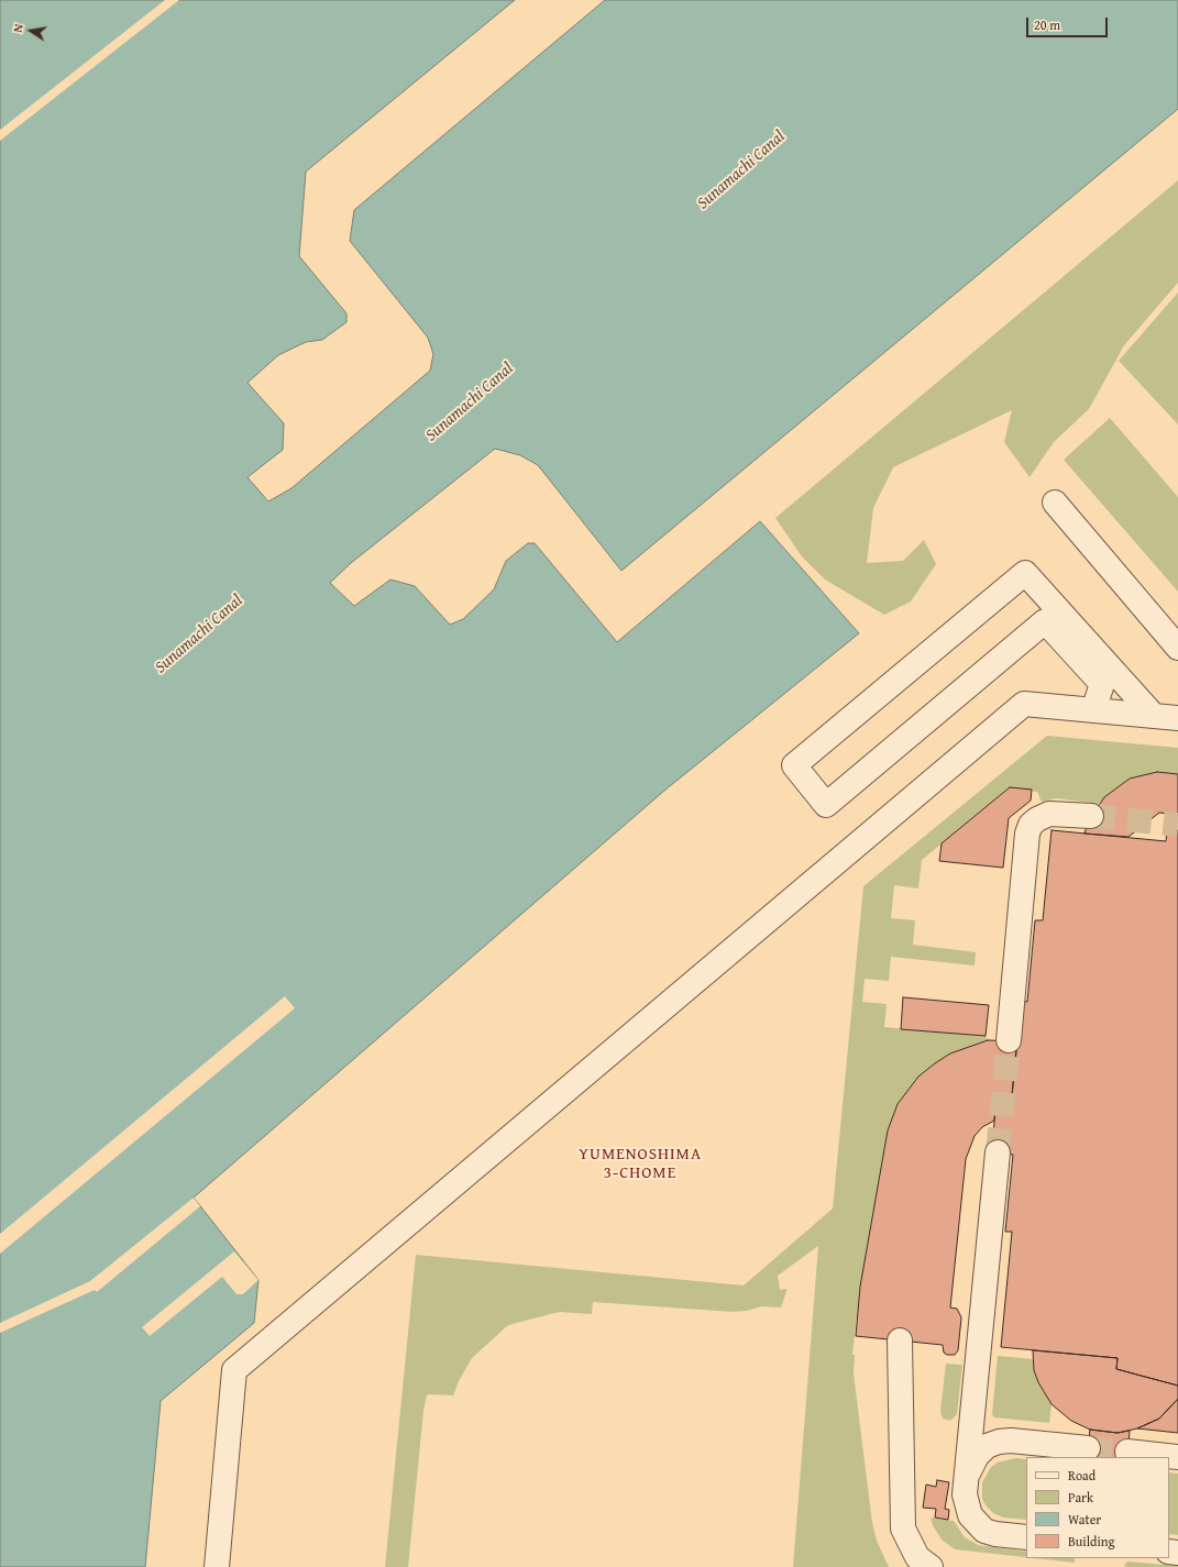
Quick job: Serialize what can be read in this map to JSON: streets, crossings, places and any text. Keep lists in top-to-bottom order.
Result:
{
  "districts": ["YUMENOSHIMA 3-CHOME"],
  "water": ["Sunamachi Canal"],
  "legend": [
    "Road",
    "Park",
    "Water",
    "Building"
  ],
  "scale_bar": "20 m",
  "north": "left"
}
